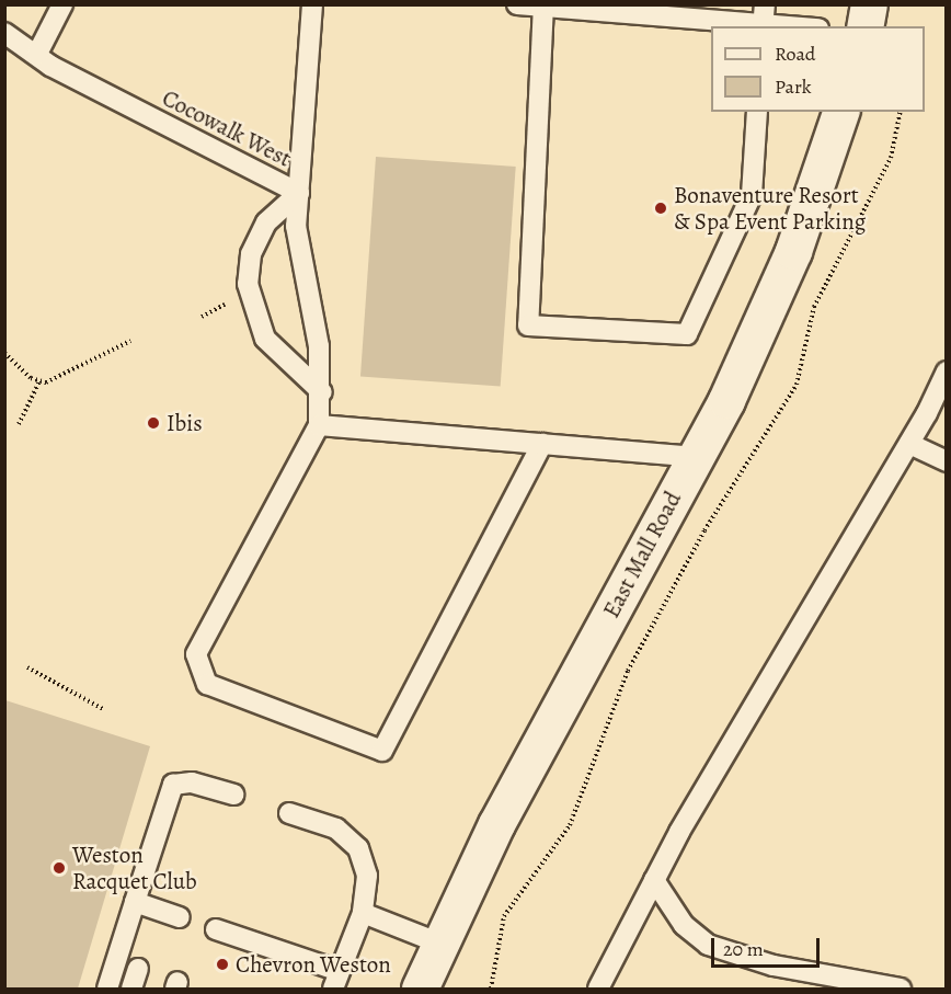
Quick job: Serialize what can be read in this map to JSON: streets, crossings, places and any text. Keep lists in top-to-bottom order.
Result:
{
  "streets": {
    "street": ["East Mall Road"],
    "lane": ["Cocowalk West"]
  },
  "places": [
    "Bonaventure Resort & Spa Event Parking",
    "Ibis",
    "Weston Racquet Club",
    "Chevron Weston"
  ],
  "legend": ["Road", "Park"],
  "scale_bar": "20 m"
}
